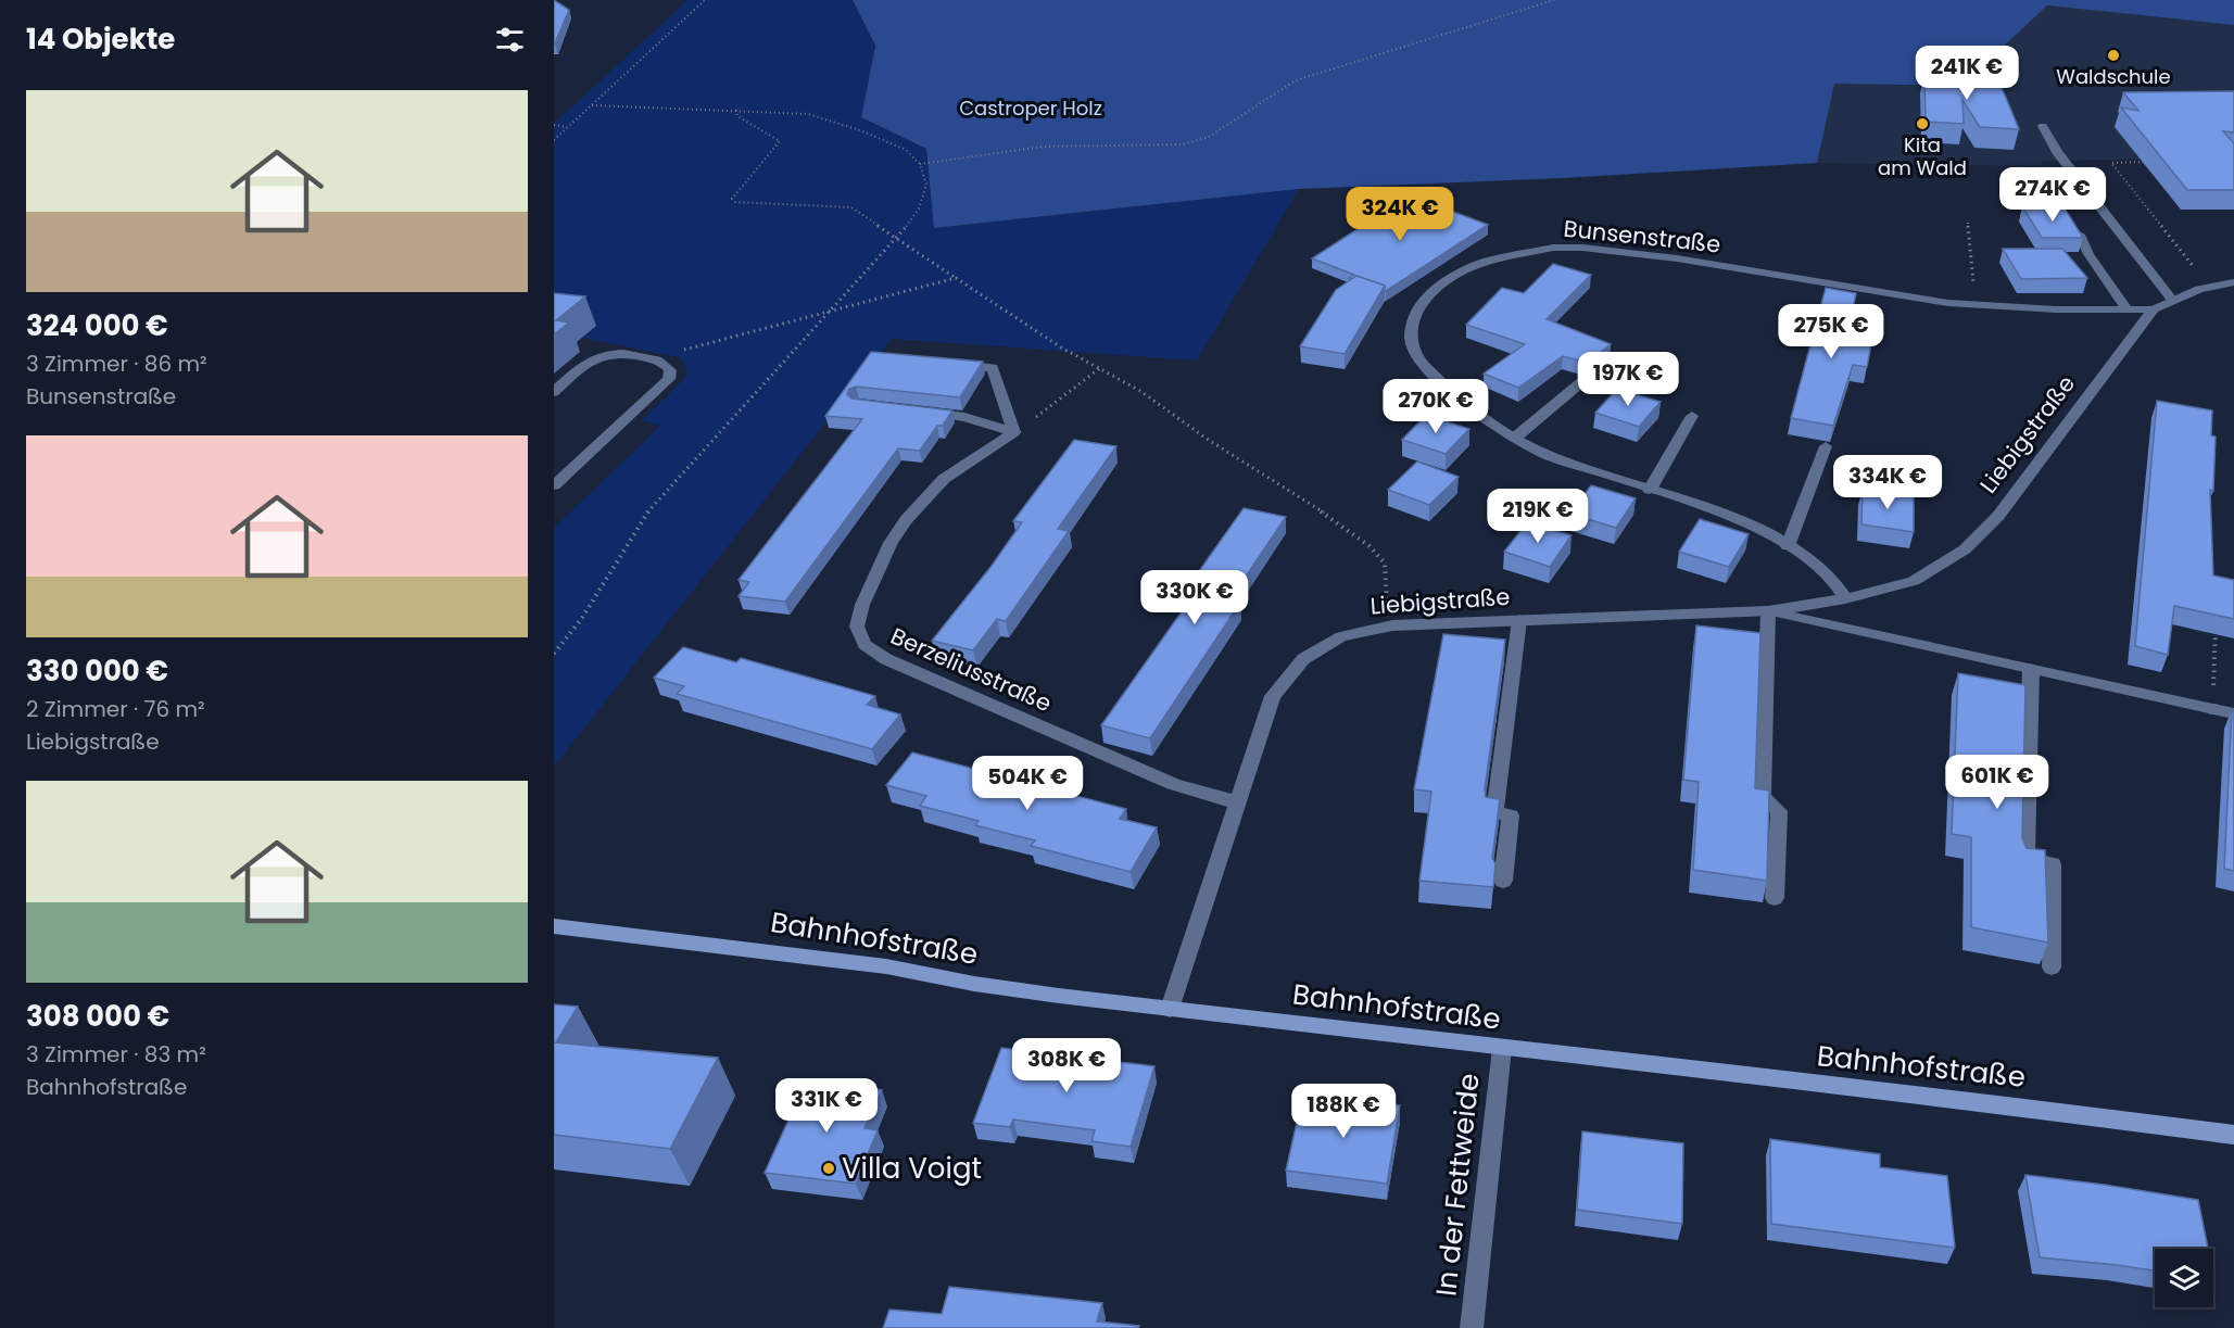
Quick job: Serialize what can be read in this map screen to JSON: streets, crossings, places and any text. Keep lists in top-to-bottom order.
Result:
{
  "streets": {
    "main road": ["Bahnhofstraße"],
    "street": [
      "Bunsenstraße",
      "Liebigstraße",
      "Berzeliusstraße",
      "In der Fettweide"
    ]
  },
  "crossings": [
    ["Bunsenstraße", "Liebigstraße"],
    ["Liebigstraße", "Berzeliusstraße"],
    ["Liebigstraße", "Bahnhofstraße"],
    ["Bahnhofstraße", "In der Fettweide"]
  ],
  "parks": ["Castroper Holz"],
  "places": ["Waldschule", "Kita am Wald", "Villa Voigt"],
  "page": {
    "heading": "14 Objekte",
    "price": [
      "241K €",
      "274K €",
      "324K €",
      "275K €",
      "197K €",
      "270K €",
      "334K €",
      "219K €",
      "330K €",
      "601K €",
      "504K €",
      "308K €",
      "331K €",
      "188K €"
    ],
    "list": [
      {
        "name": "324 000 €",
        "note": "3 Zimmer · 86 m² · Bunsenstraße"
      },
      {
        "name": "330 000 €",
        "note": "2 Zimmer · 76 m² · Liebigstraße"
      },
      {
        "name": "308 000 €",
        "note": "3 Zimmer · 83 m² · Bahnhofstraße"
      }
    ]
  }
}
